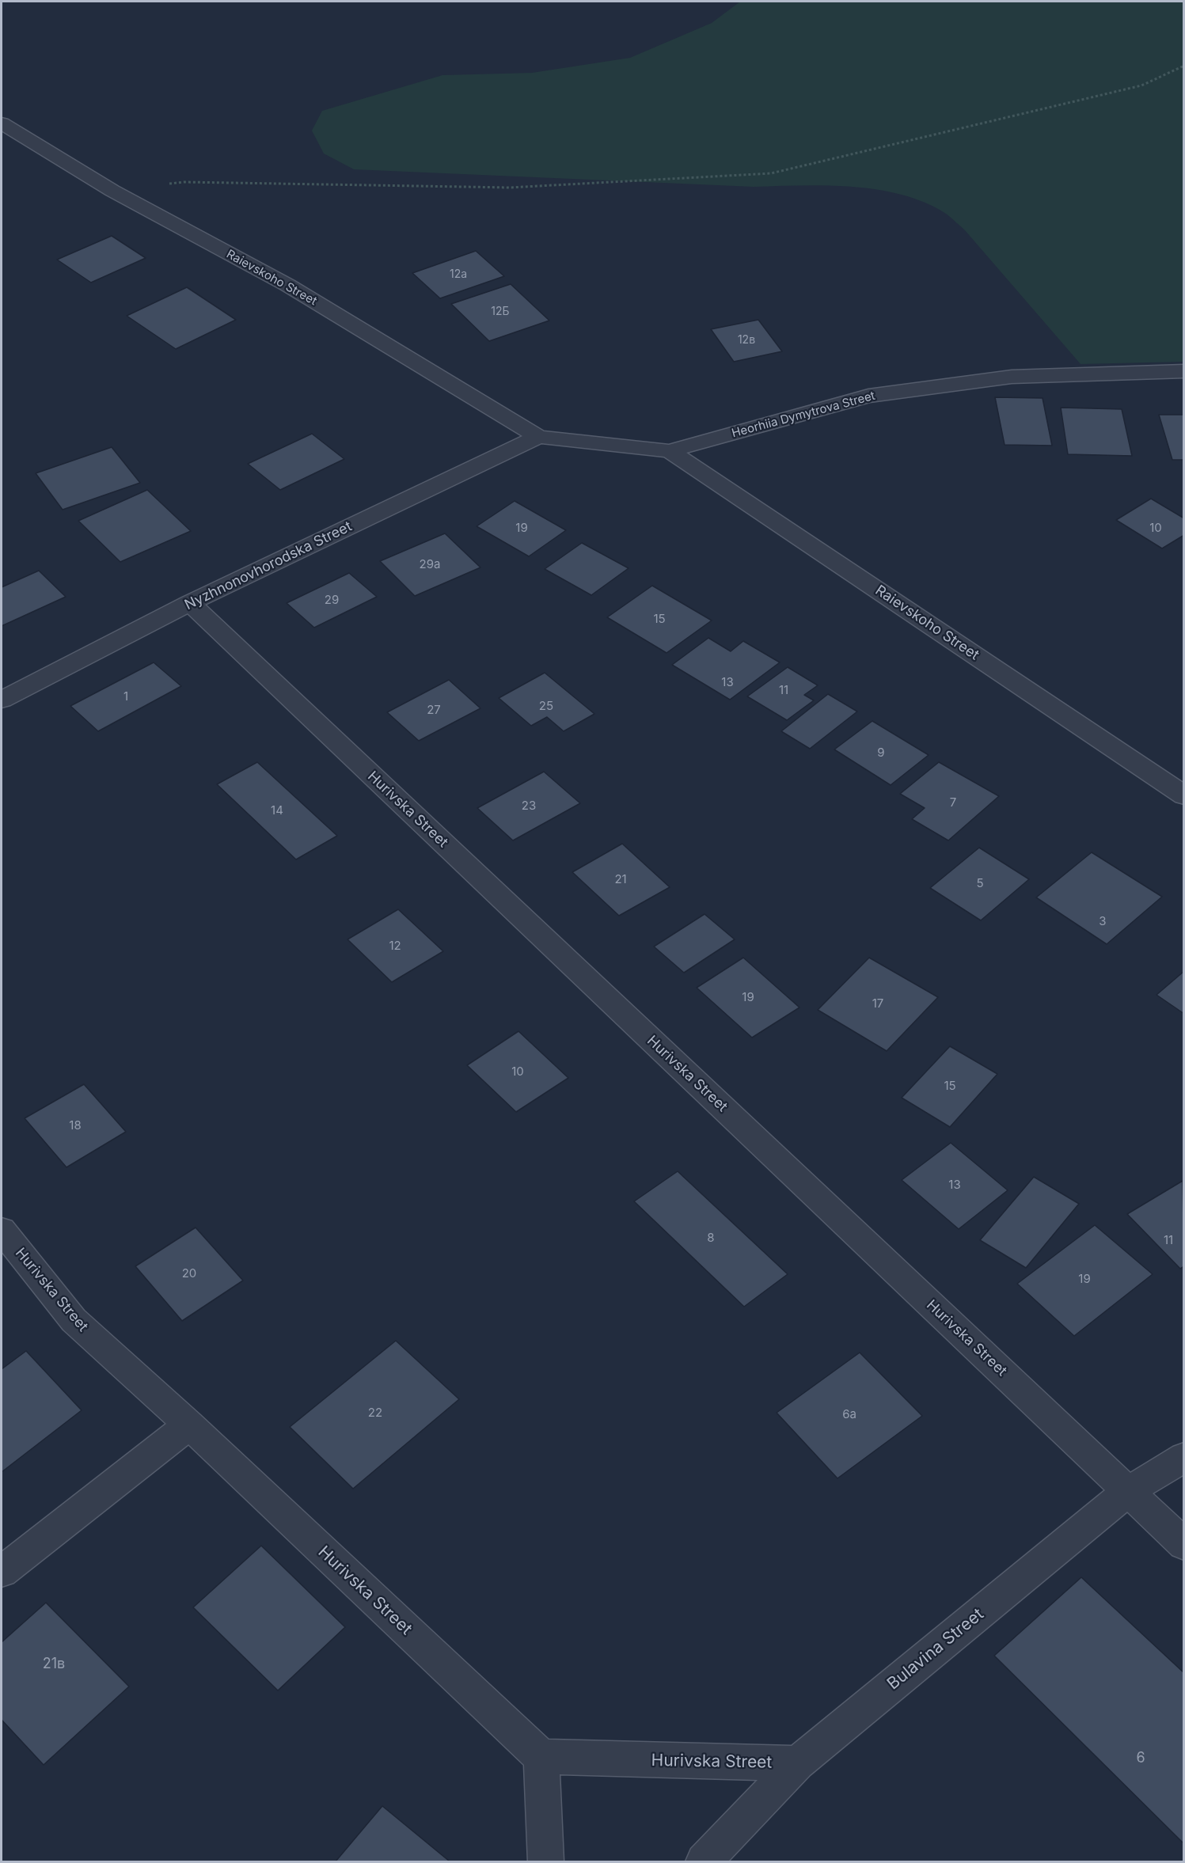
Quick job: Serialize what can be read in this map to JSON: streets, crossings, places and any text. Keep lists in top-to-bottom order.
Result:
{
  "streets": {
    "street": [
      "Raievskoho Street",
      "Heorhiia Dymytrova Street",
      "Nyzhnonovhorodska Street",
      "Hurivska Street",
      "Bulavina Street"
    ]
  },
  "crossings": [
    ["Raievskoho Street", "Heorhiia Dymytrova Street"],
    ["Raievskoho Street", "Nyzhnonovhorodska Street"],
    ["Heorhiia Dymytrova Street", "Nyzhnonovhorodska Street"],
    ["Nyzhnonovhorodska Street", "Hurivska Street"],
    ["Hurivska Street", "Bulavina Street"]
  ],
  "house_numbers": [
    "12а",
    "12Б",
    "12в",
    "19",
    "10",
    "29а",
    "29",
    "15",
    "13",
    "11",
    "1",
    "25",
    "27",
    "9",
    "7",
    "23",
    "14",
    "21",
    "5",
    "3",
    "12",
    "19",
    "17",
    "10",
    "15",
    "18",
    "13",
    "8",
    "11",
    "20",
    "19",
    "22",
    "6а",
    "21в",
    "6"
  ]
}
